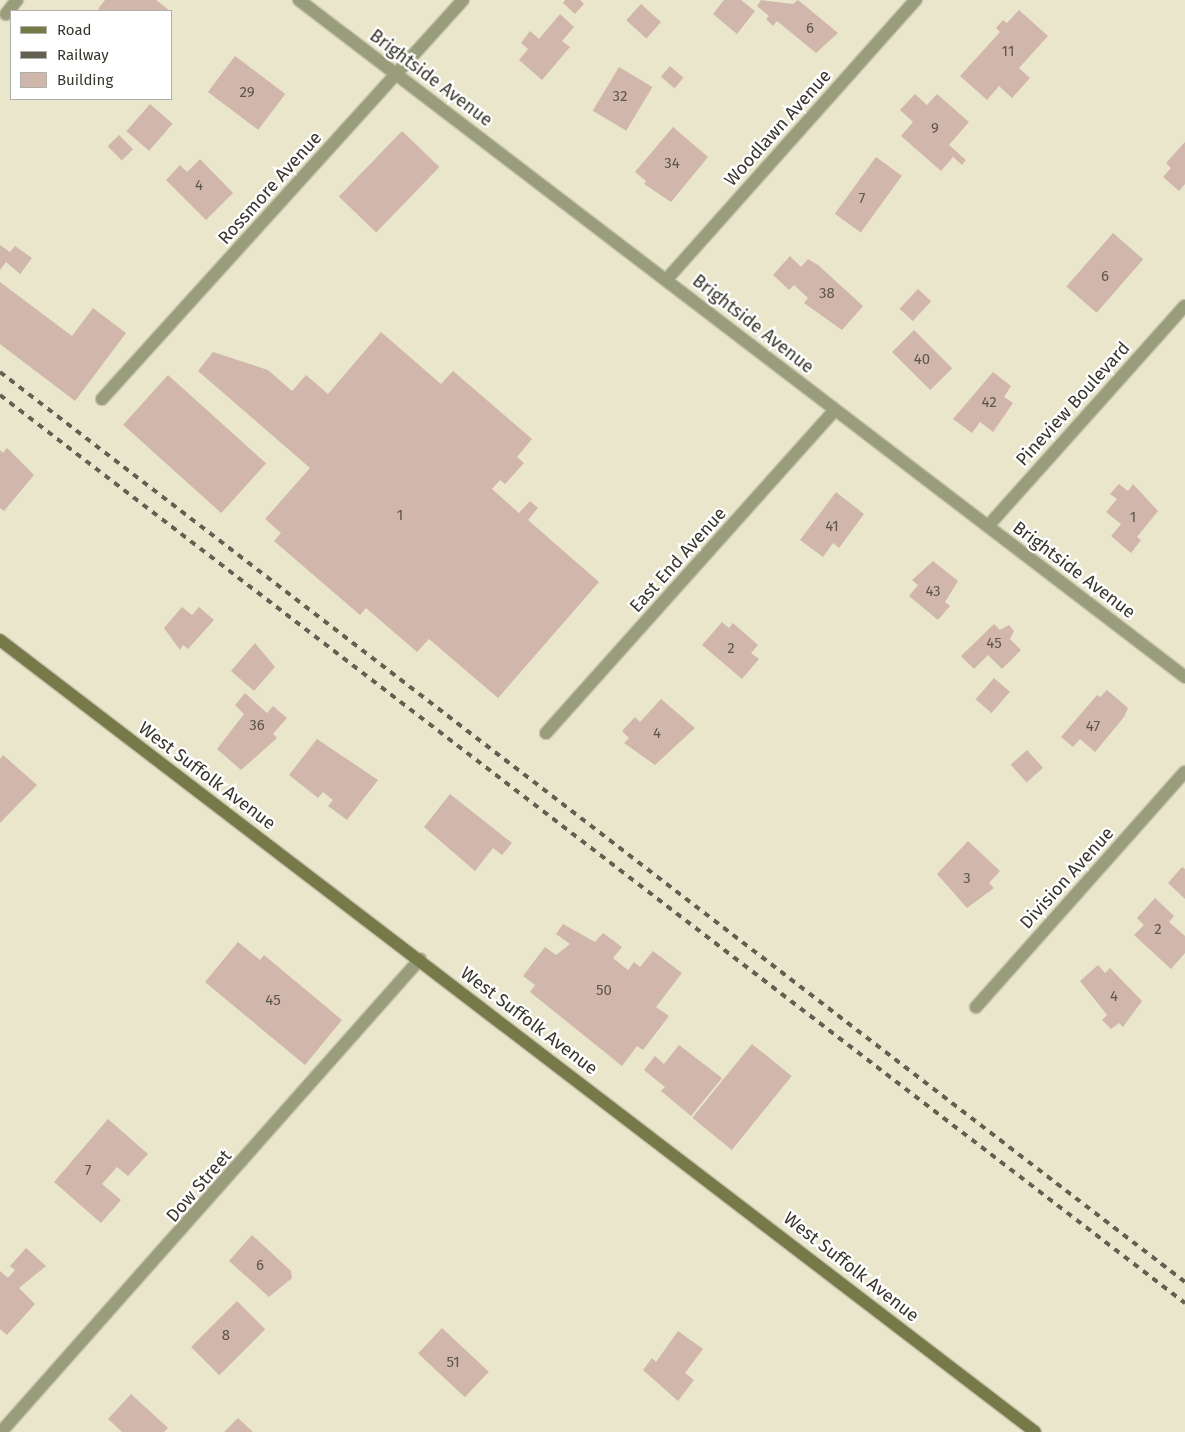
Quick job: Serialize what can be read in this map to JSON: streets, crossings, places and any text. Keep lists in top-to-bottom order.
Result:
{
  "streets": {
    "main road": ["West Suffolk Avenue"],
    "street": [
      "Brightside Avenue",
      "Woodlawn Avenue",
      "Rossmore Avenue",
      "Pineview Boulevard",
      "East End Avenue",
      "Division Avenue",
      "Dow Street"
    ]
  },
  "crossings": [
    ["Brightside Avenue", "Woodlawn Avenue"],
    ["Brightside Avenue", "Rossmore Avenue"],
    ["Brightside Avenue", "Pineview Boulevard"],
    ["Brightside Avenue", "East End Avenue"],
    ["West Suffolk Avenue", "Dow Street"]
  ],
  "house_numbers": [
    "6",
    "11",
    "29",
    "32",
    "9",
    "34",
    "4",
    "7",
    "6",
    "38",
    "40",
    "42",
    "1",
    "1",
    "41",
    "43",
    "45",
    "2",
    "36",
    "47",
    "4",
    "3",
    "2",
    "50",
    "4",
    "45",
    "7",
    "6",
    "8",
    "51"
  ],
  "legend": ["Road", "Railway", "Building"]
}
